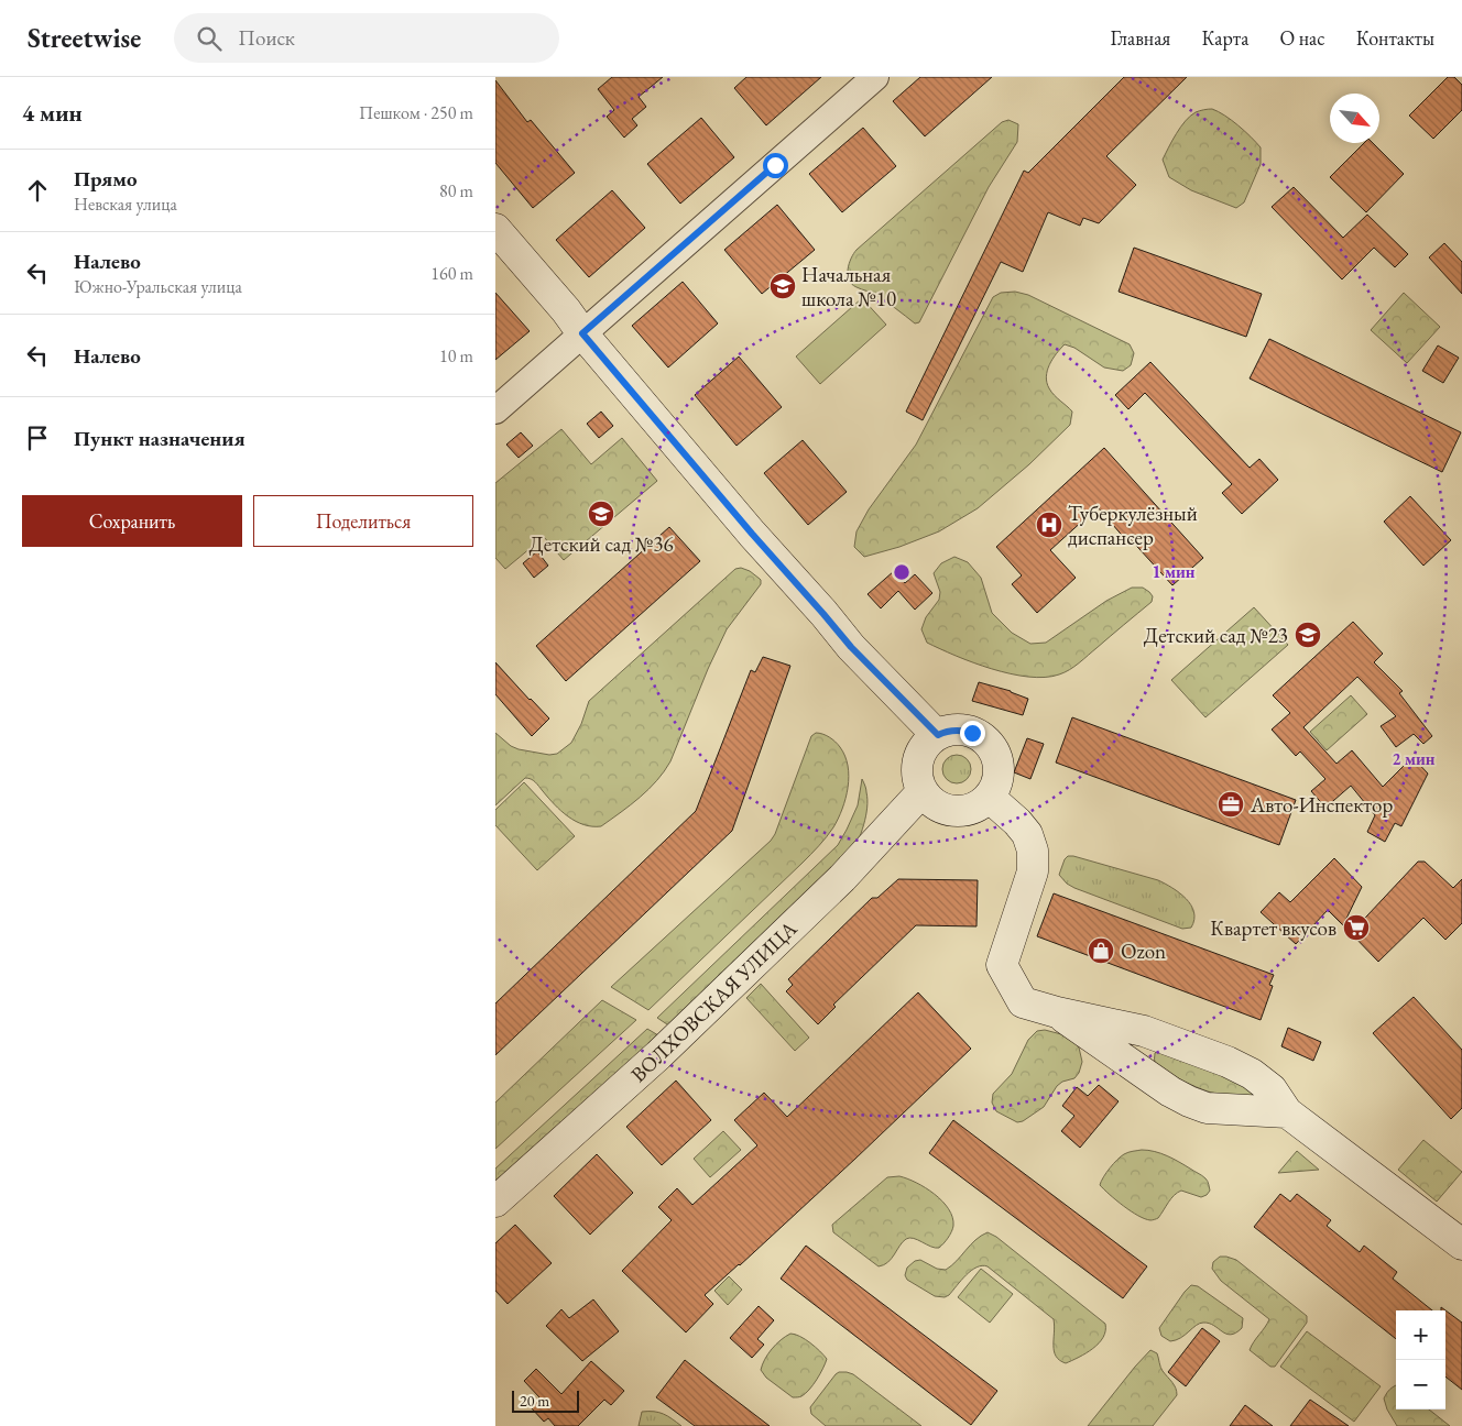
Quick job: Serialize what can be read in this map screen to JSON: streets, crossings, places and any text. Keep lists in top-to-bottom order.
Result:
{
  "streets": {
    "main road": ["ВОЛХОВСКАЯ УЛИЦА"]
  },
  "places": {
    "school or university": ["Начальная школа №10", "Детский сад №36", "Детский сад №23"],
    "hospital": ["Туберкулёзный диспансер"],
    "office": ["Авто-Инспектор"],
    "supermarket": ["Квартет вкусов"],
    "shop": ["Ozon"]
  },
  "scale_bar": "20 m",
  "north": "bottom right",
  "page": {
    "header": "Streetwise",
    "search": "Поиск",
    "nav": [
      "Главная",
      "Карта",
      "О нас",
      "Контакты"
    ],
    "heading": ["4 мин", "Пешком · 250 m"],
    "list": [
      ["Прямо", "Невская улица", "80 m"],
      ["Налево", "Южно-Уральская улица", "160 m"],
      ["Налево", "10 m"],
      "Пункт назначения"
    ],
    "buttons": ["Сохранить", "Поделиться"],
    "map_buttons": ["+", "−"],
    "scale": "20 m"
  },
  "rings": ["1 мин", "2 мин"]
}
